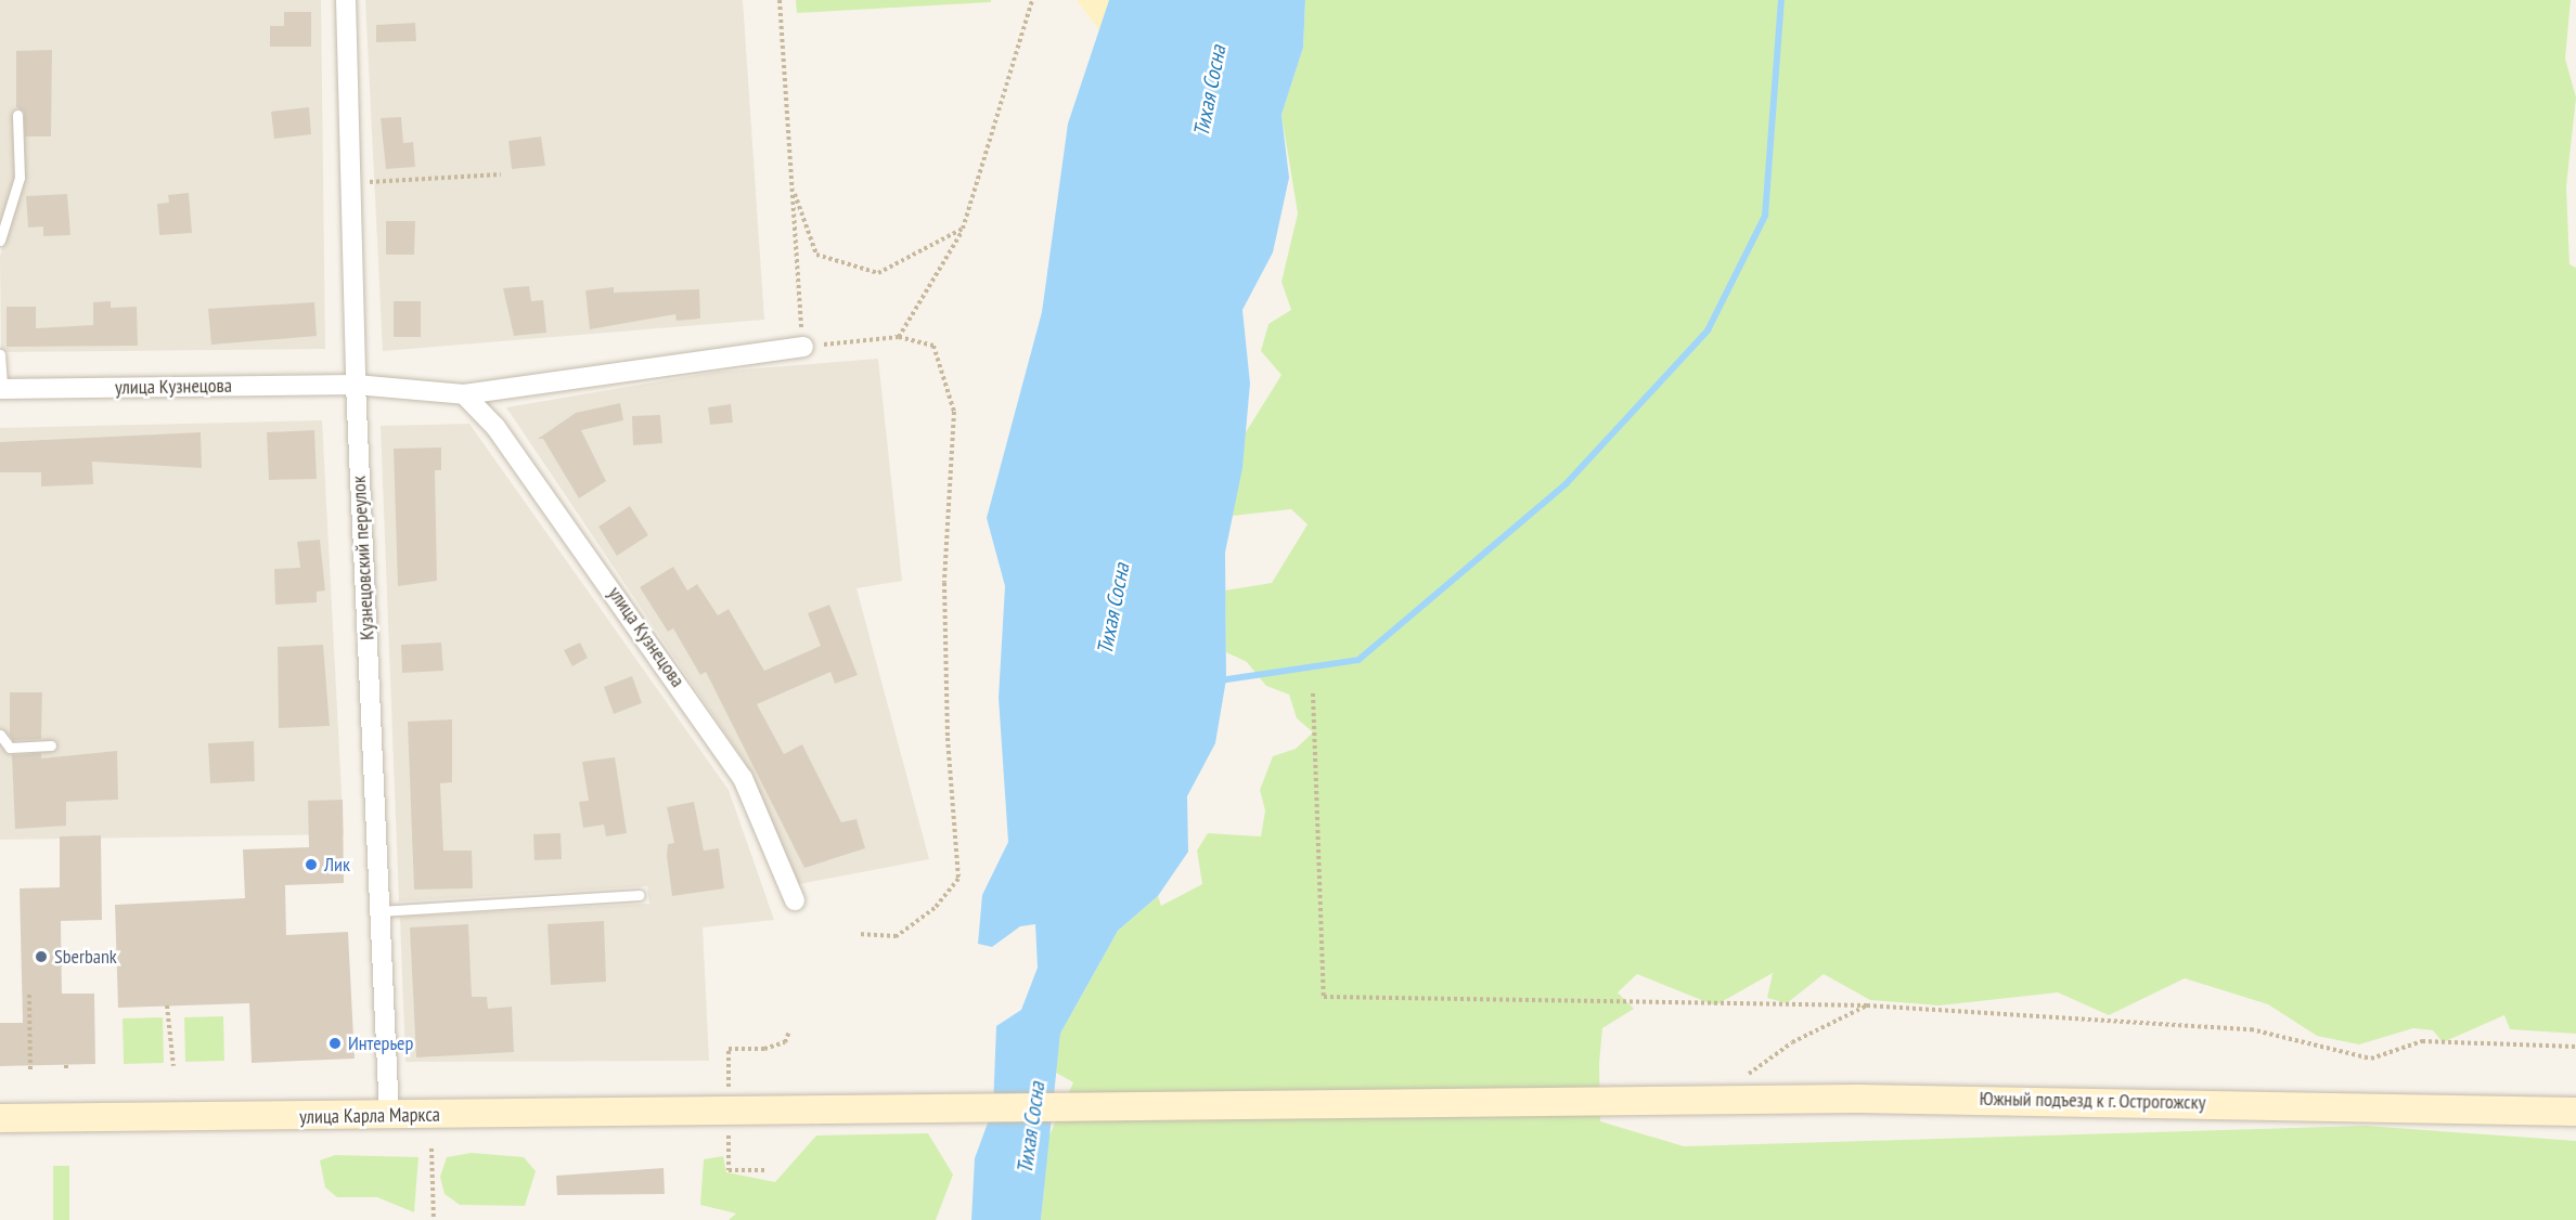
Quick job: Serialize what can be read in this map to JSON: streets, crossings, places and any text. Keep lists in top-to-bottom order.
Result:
{
  "streets": {
    "main road": ["Южный подъезд к г. Острогожску", "улица Карла Маркса"],
    "street": ["улица Кузнецова", "Кузнецовский переулок"]
  },
  "crossings": [
    ["улица Кузнецова", "Кузнецовский переулок"],
    ["Кузнецовский переулок", "улица Карла Маркса"],
    ["Южный подъезд к г. Острогожску", "улица Карла Маркса"]
  ],
  "water": ["Тихая Сосна"],
  "places": ["Лик", "Sberbank", "Интерьер"]
}
